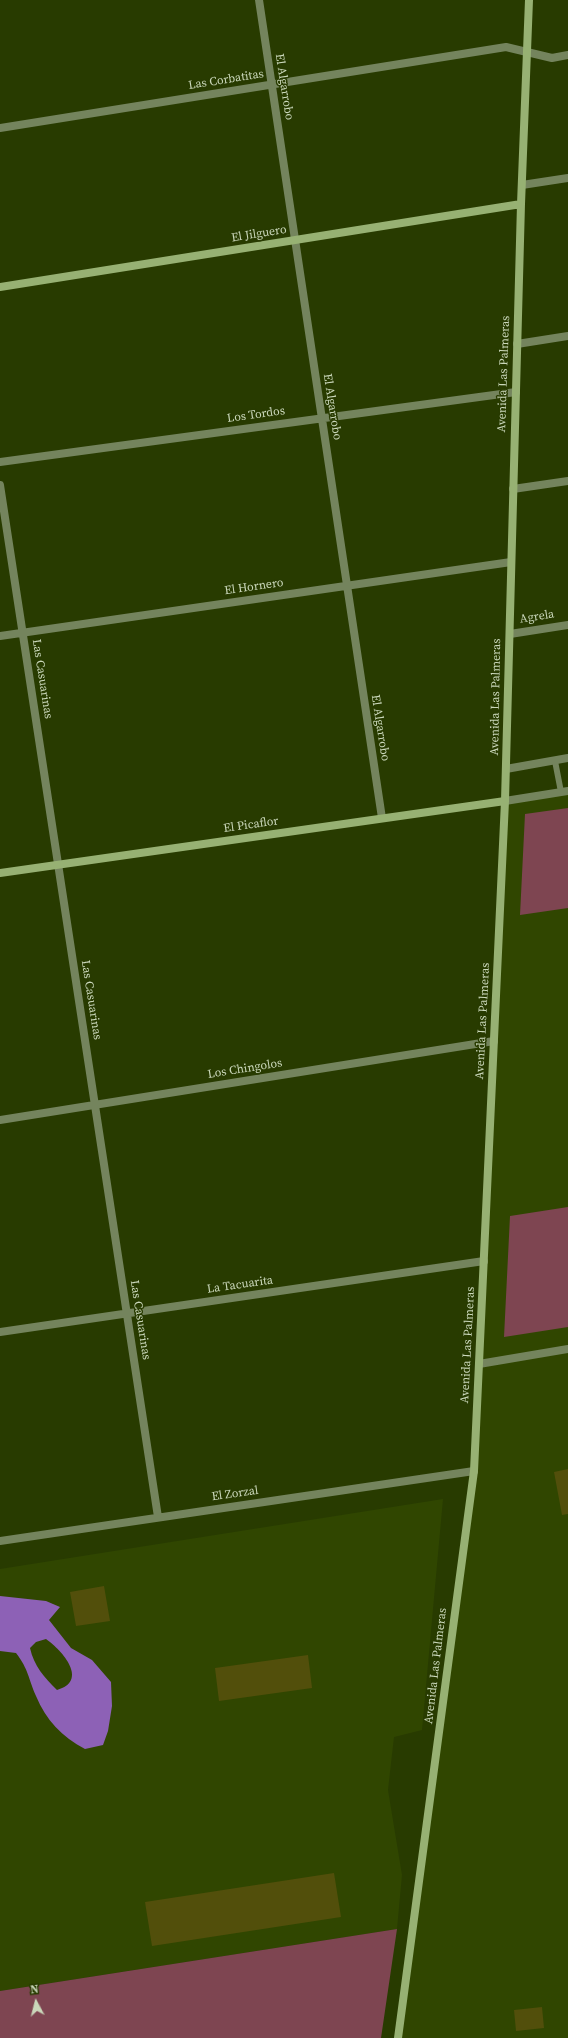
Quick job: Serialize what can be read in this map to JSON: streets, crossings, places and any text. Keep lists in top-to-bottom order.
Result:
{
  "streets": {
    "main road": ["El Jilguero", "Avenida Las Palmeras", "El Picaflor"],
    "street": [
      "Las Corbatitas",
      "El Algarrobo",
      "Los Tordos",
      "El Hornero",
      "Agrela",
      "Las Casuarinas",
      "Los Chingolos",
      "La Tacuarita",
      "El Zorzal"
    ]
  },
  "crossings": [
    ["Las Corbatitas", "El Algarrobo"],
    ["Las Corbatitas", "Avenida Las Palmeras"],
    ["El Algarrobo", "El Jilguero"],
    ["El Algarrobo", "Los Tordos"],
    ["El Algarrobo", "El Hornero"],
    ["El Algarrobo", "El Picaflor"],
    ["El Jilguero", "Avenida Las Palmeras"],
    ["Avenida Las Palmeras", "Los Tordos"],
    ["Avenida Las Palmeras", "El Hornero"],
    ["Avenida Las Palmeras", "Agrela"],
    ["Avenida Las Palmeras", "El Picaflor"],
    ["Avenida Las Palmeras", "Los Chingolos"],
    ["Avenida Las Palmeras", "La Tacuarita"],
    ["Avenida Las Palmeras", "El Zorzal"],
    ["El Hornero", "Las Casuarinas"],
    ["Las Casuarinas", "El Picaflor"],
    ["Las Casuarinas", "Los Chingolos"],
    ["Las Casuarinas", "La Tacuarita"],
    ["Las Casuarinas", "El Zorzal"]
  ],
  "north": "top"
}
